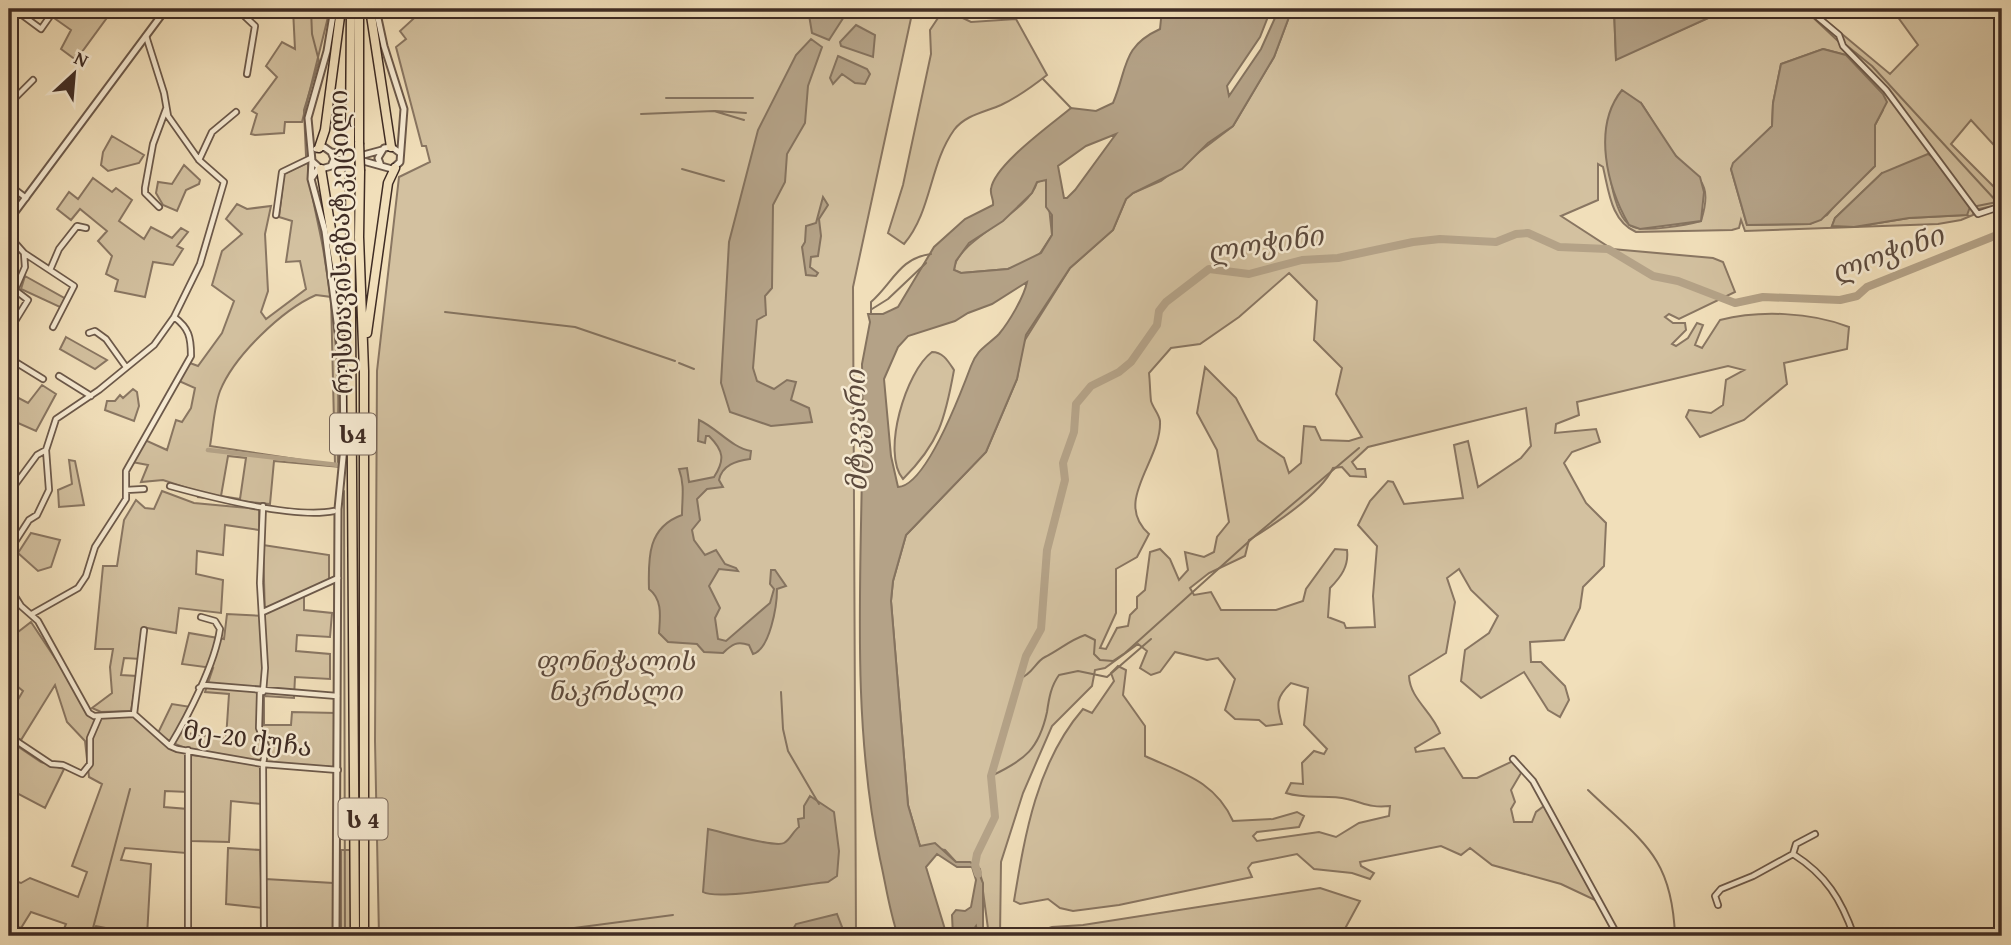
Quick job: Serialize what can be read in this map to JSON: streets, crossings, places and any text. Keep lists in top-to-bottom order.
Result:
{
  "streets": {
    "highway": ["რუსთავის გზატკეცილი", "ს4", "ს 4"],
    "street": ["მე-20 ქუჩა"]
  },
  "water": ["ლოჭინი", "მტკვარი"],
  "parks": ["ფონიჭალის ნაკრძალი"],
  "north": "top right"
}
